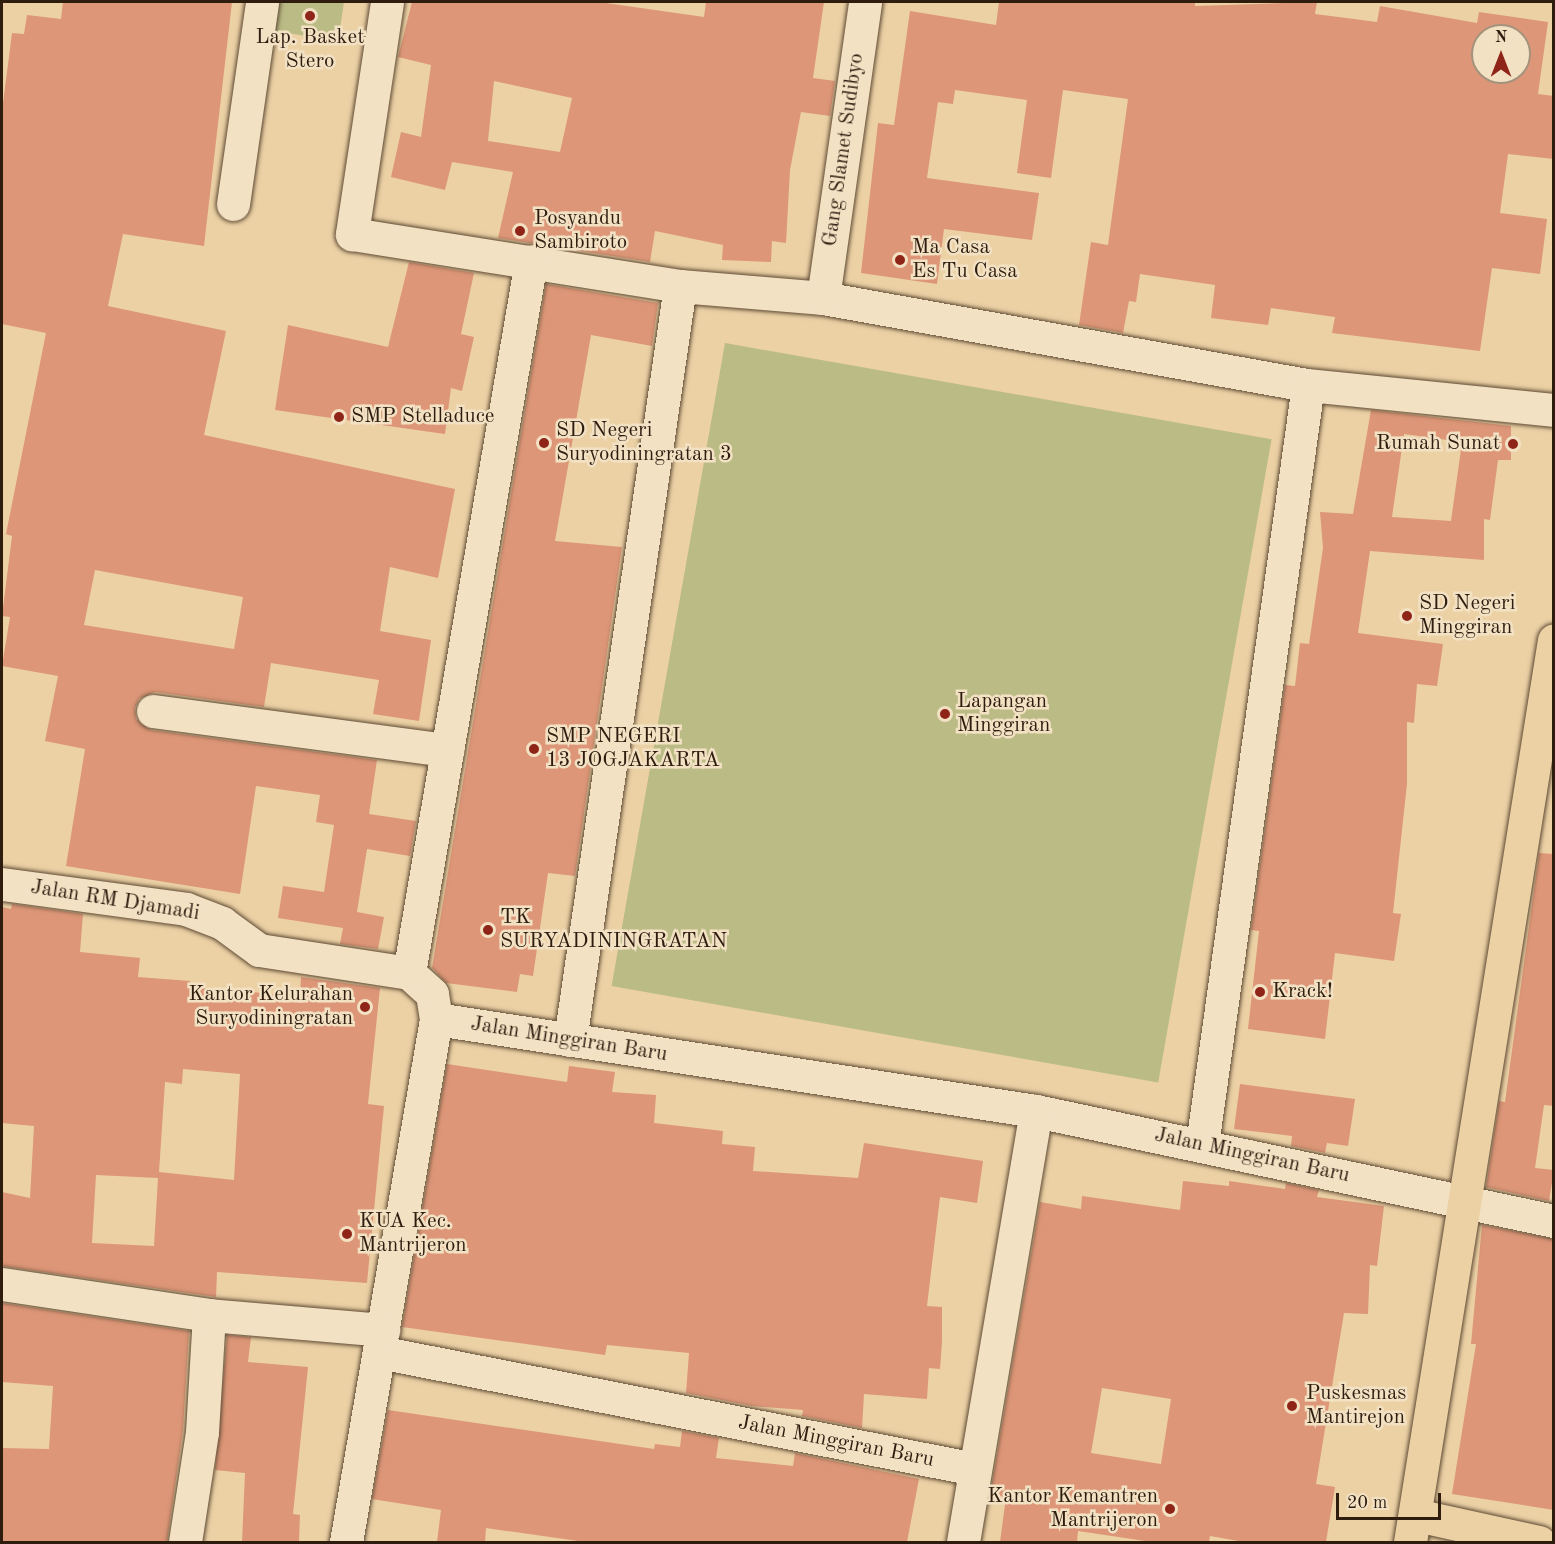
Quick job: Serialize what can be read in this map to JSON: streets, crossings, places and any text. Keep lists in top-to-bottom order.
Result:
{
  "streets": {
    "street": ["Gang Slamet Sudibyo", "Jalan RM Djamadi", "Jalan Minggiran Baru"]
  },
  "places": [
    "Lap. Basket Stero",
    "Posyandu Sambiroto",
    "Ma Casa Es Tu Casa",
    "SMP Stelladuce",
    "SD Negeri Suryodiningratan 3",
    "Rumah Sunat",
    "SD Negeri Minggiran",
    "Lapangan Minggiran",
    "SMP NEGERI 13 JOGJAKARTA",
    "TK SURYADININGRATAN",
    "Krack!",
    "Kantor Kelurahan Suryodiningratan",
    "KUA Kec. Mantrijeron",
    "Puskesmas Mantirejon",
    "Kantor Kemantren Mantrijeron"
  ],
  "scale_bar": "20 m",
  "north": "top"
}
